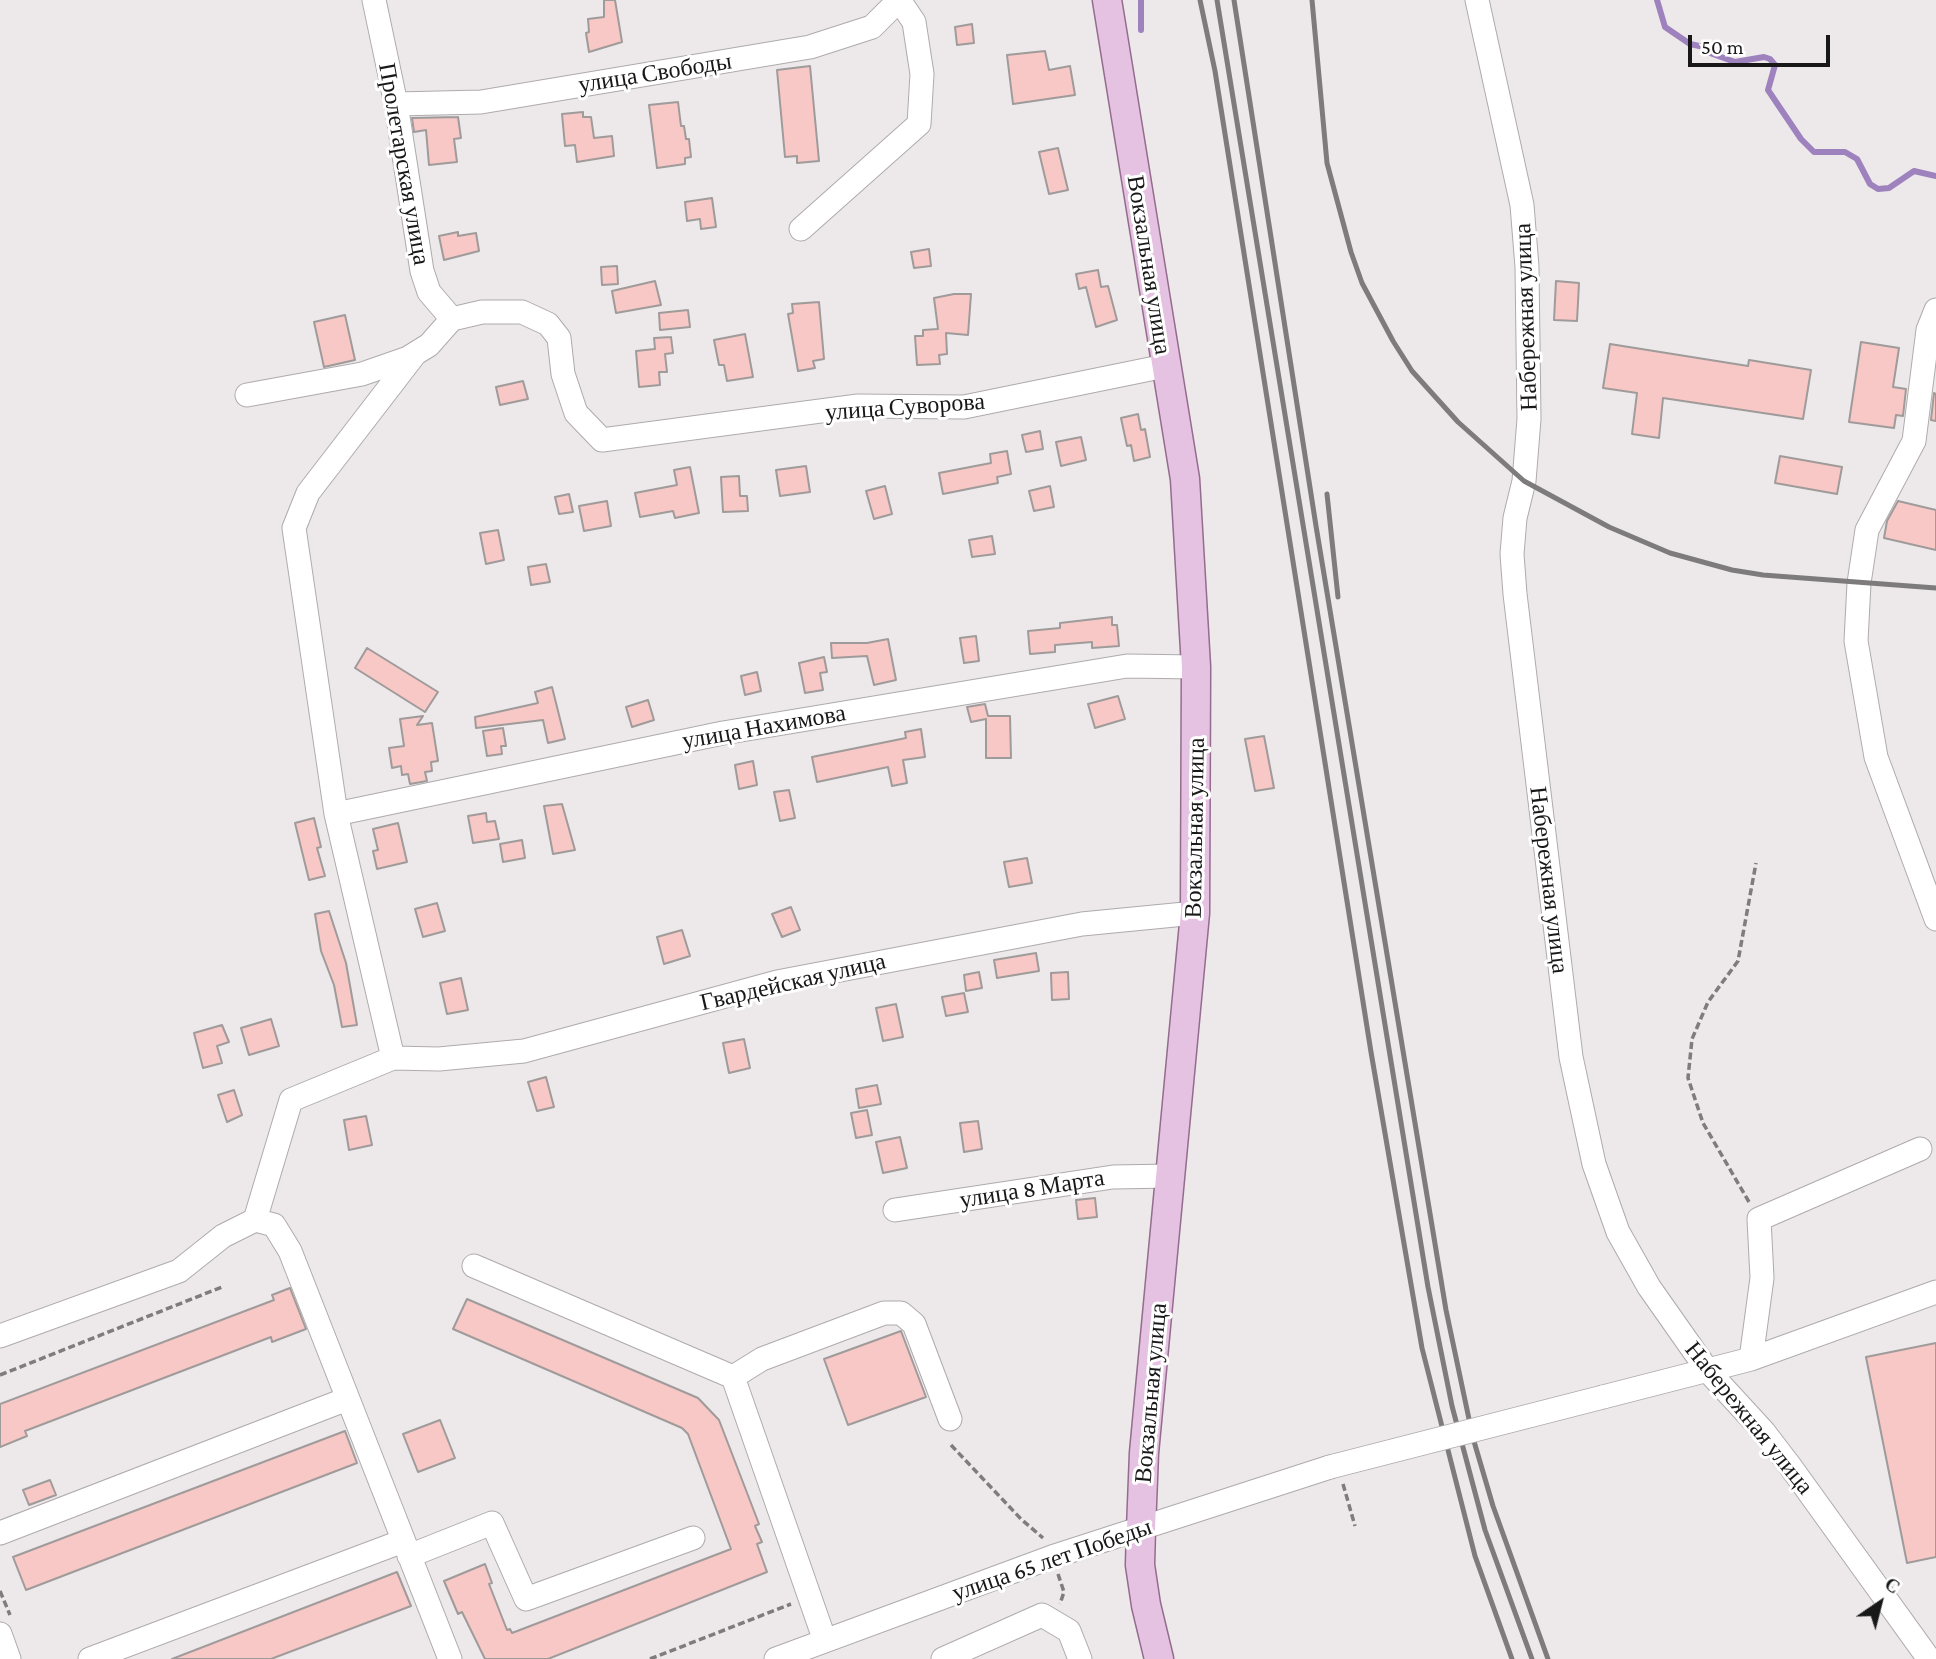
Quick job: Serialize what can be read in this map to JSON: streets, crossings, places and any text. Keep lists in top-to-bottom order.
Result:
{
  "streets": {
    "main road": ["Вокзальная улица"],
    "street": [
      "улица Свободы",
      "Пролетарская улица",
      "Набережная улица",
      "улица Суворова",
      "улица Нахимова",
      "Гвардейская улица",
      "улица 8 Марта",
      "улица 65 лет Победы"
    ]
  },
  "crossings": [
    ["улица Свободы", "Пролетарская улица"],
    ["Пролетарская улица", "улица Суворова"],
    ["Вокзальная улица", "улица Суворова"],
    ["Вокзальная улица", "улица Нахимова"],
    ["Вокзальная улица", "Гвардейская улица"],
    ["Вокзальная улица", "улица 8 Марта"],
    ["Вокзальная улица", "улица 65 лет Победы"],
    ["Набережная улица", "улица 65 лет Победы"]
  ],
  "scale_bar": "50 m",
  "north": "top right"
}
